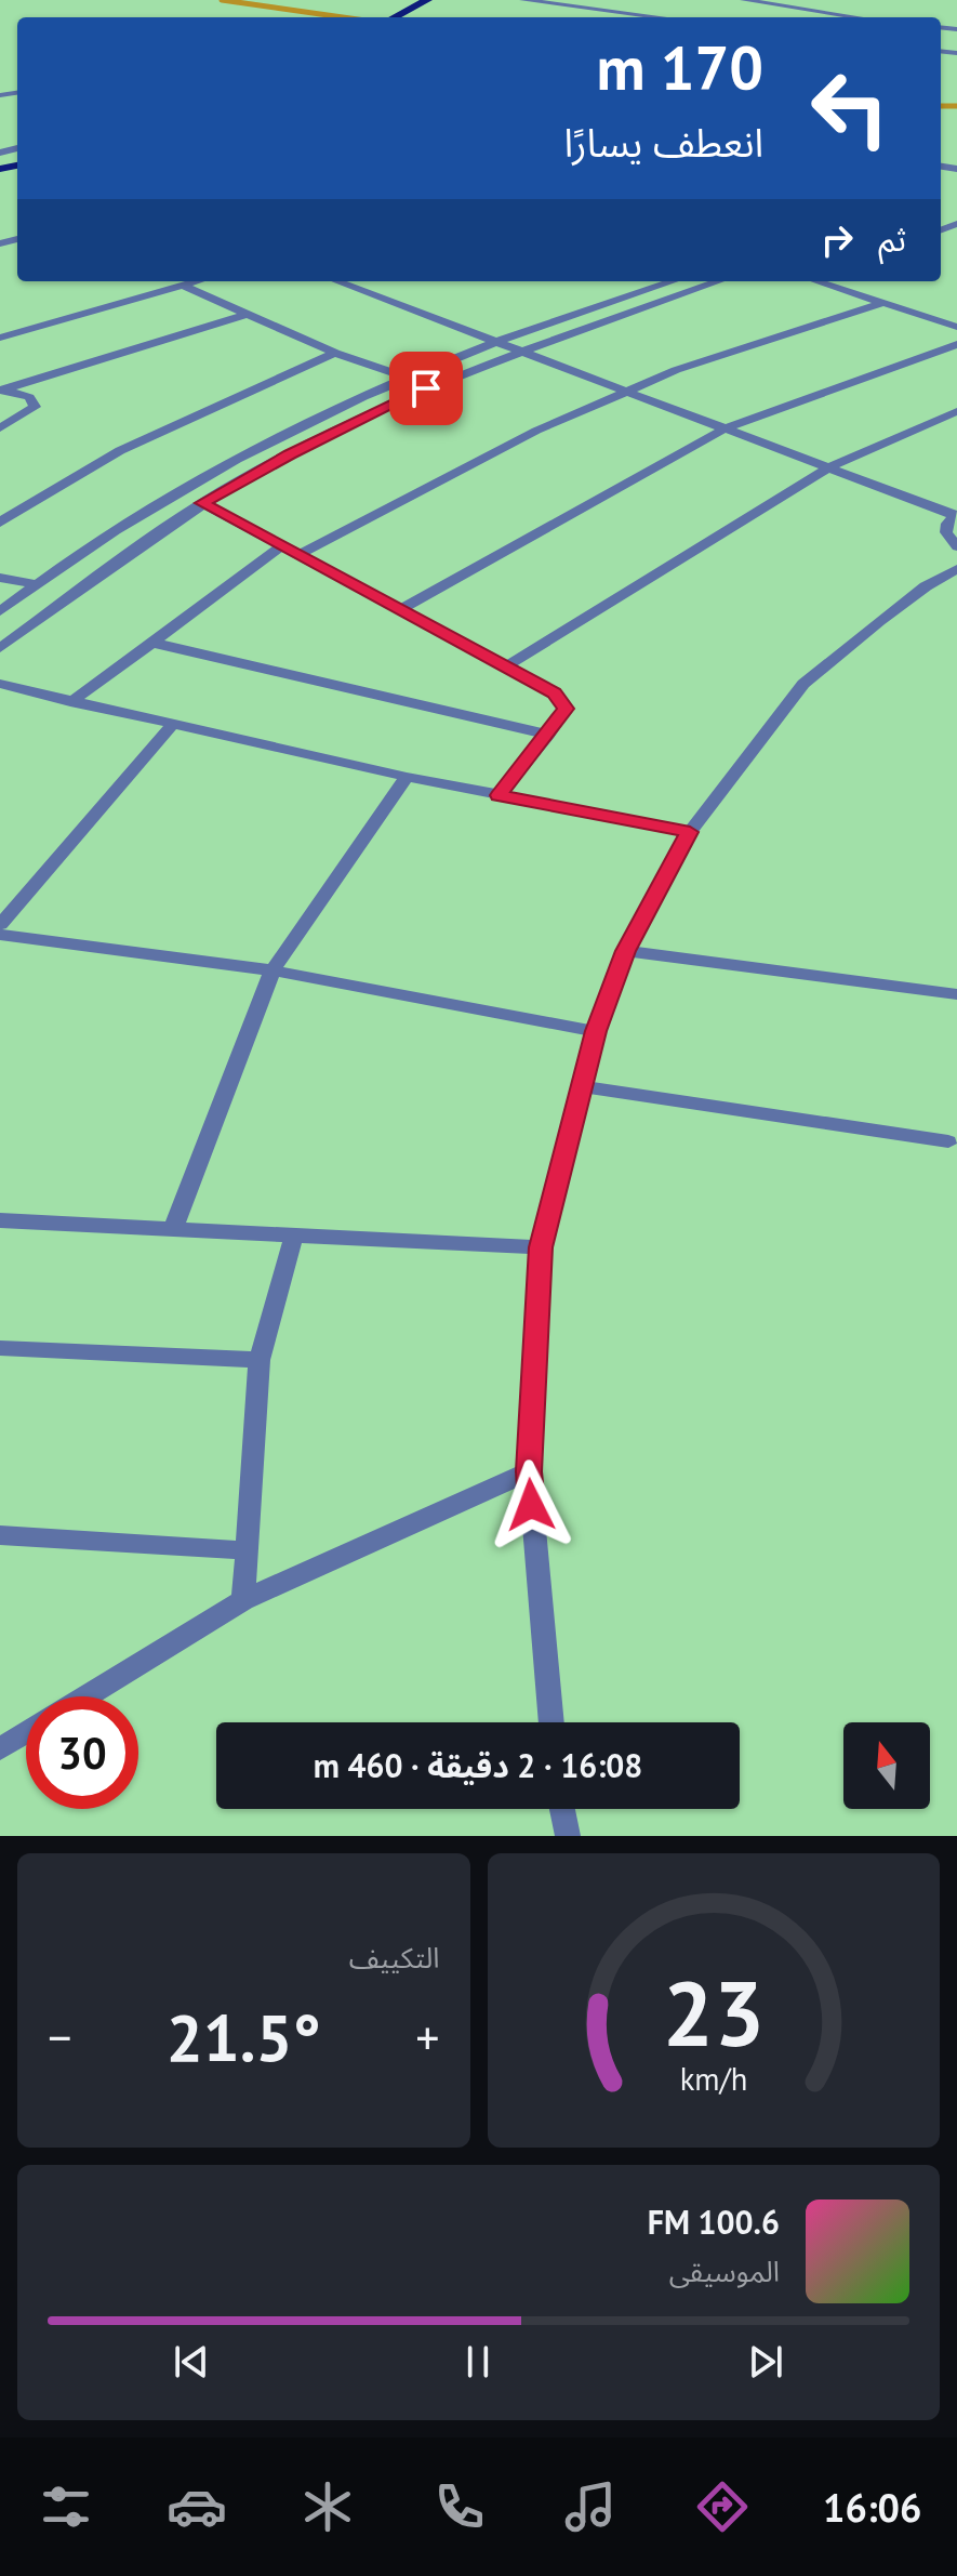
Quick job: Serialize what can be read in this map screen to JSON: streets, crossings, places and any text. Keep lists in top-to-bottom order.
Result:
{
  "north": "top",
  "page": {
    "turn": ["170 m", "انعطف يسارًا"],
    "then": "ثم",
    "limit": "30",
    "trip": "16:08 · 2 دقيقة · 460 m",
    "tile": "التكييف",
    "heat": ["−", "21.5°", "+"],
    "song": ["100.6 FM", "الموسيقى"],
    "tabs": "16:06",
    "gauge": ["23", "km/h"]
  }
}
